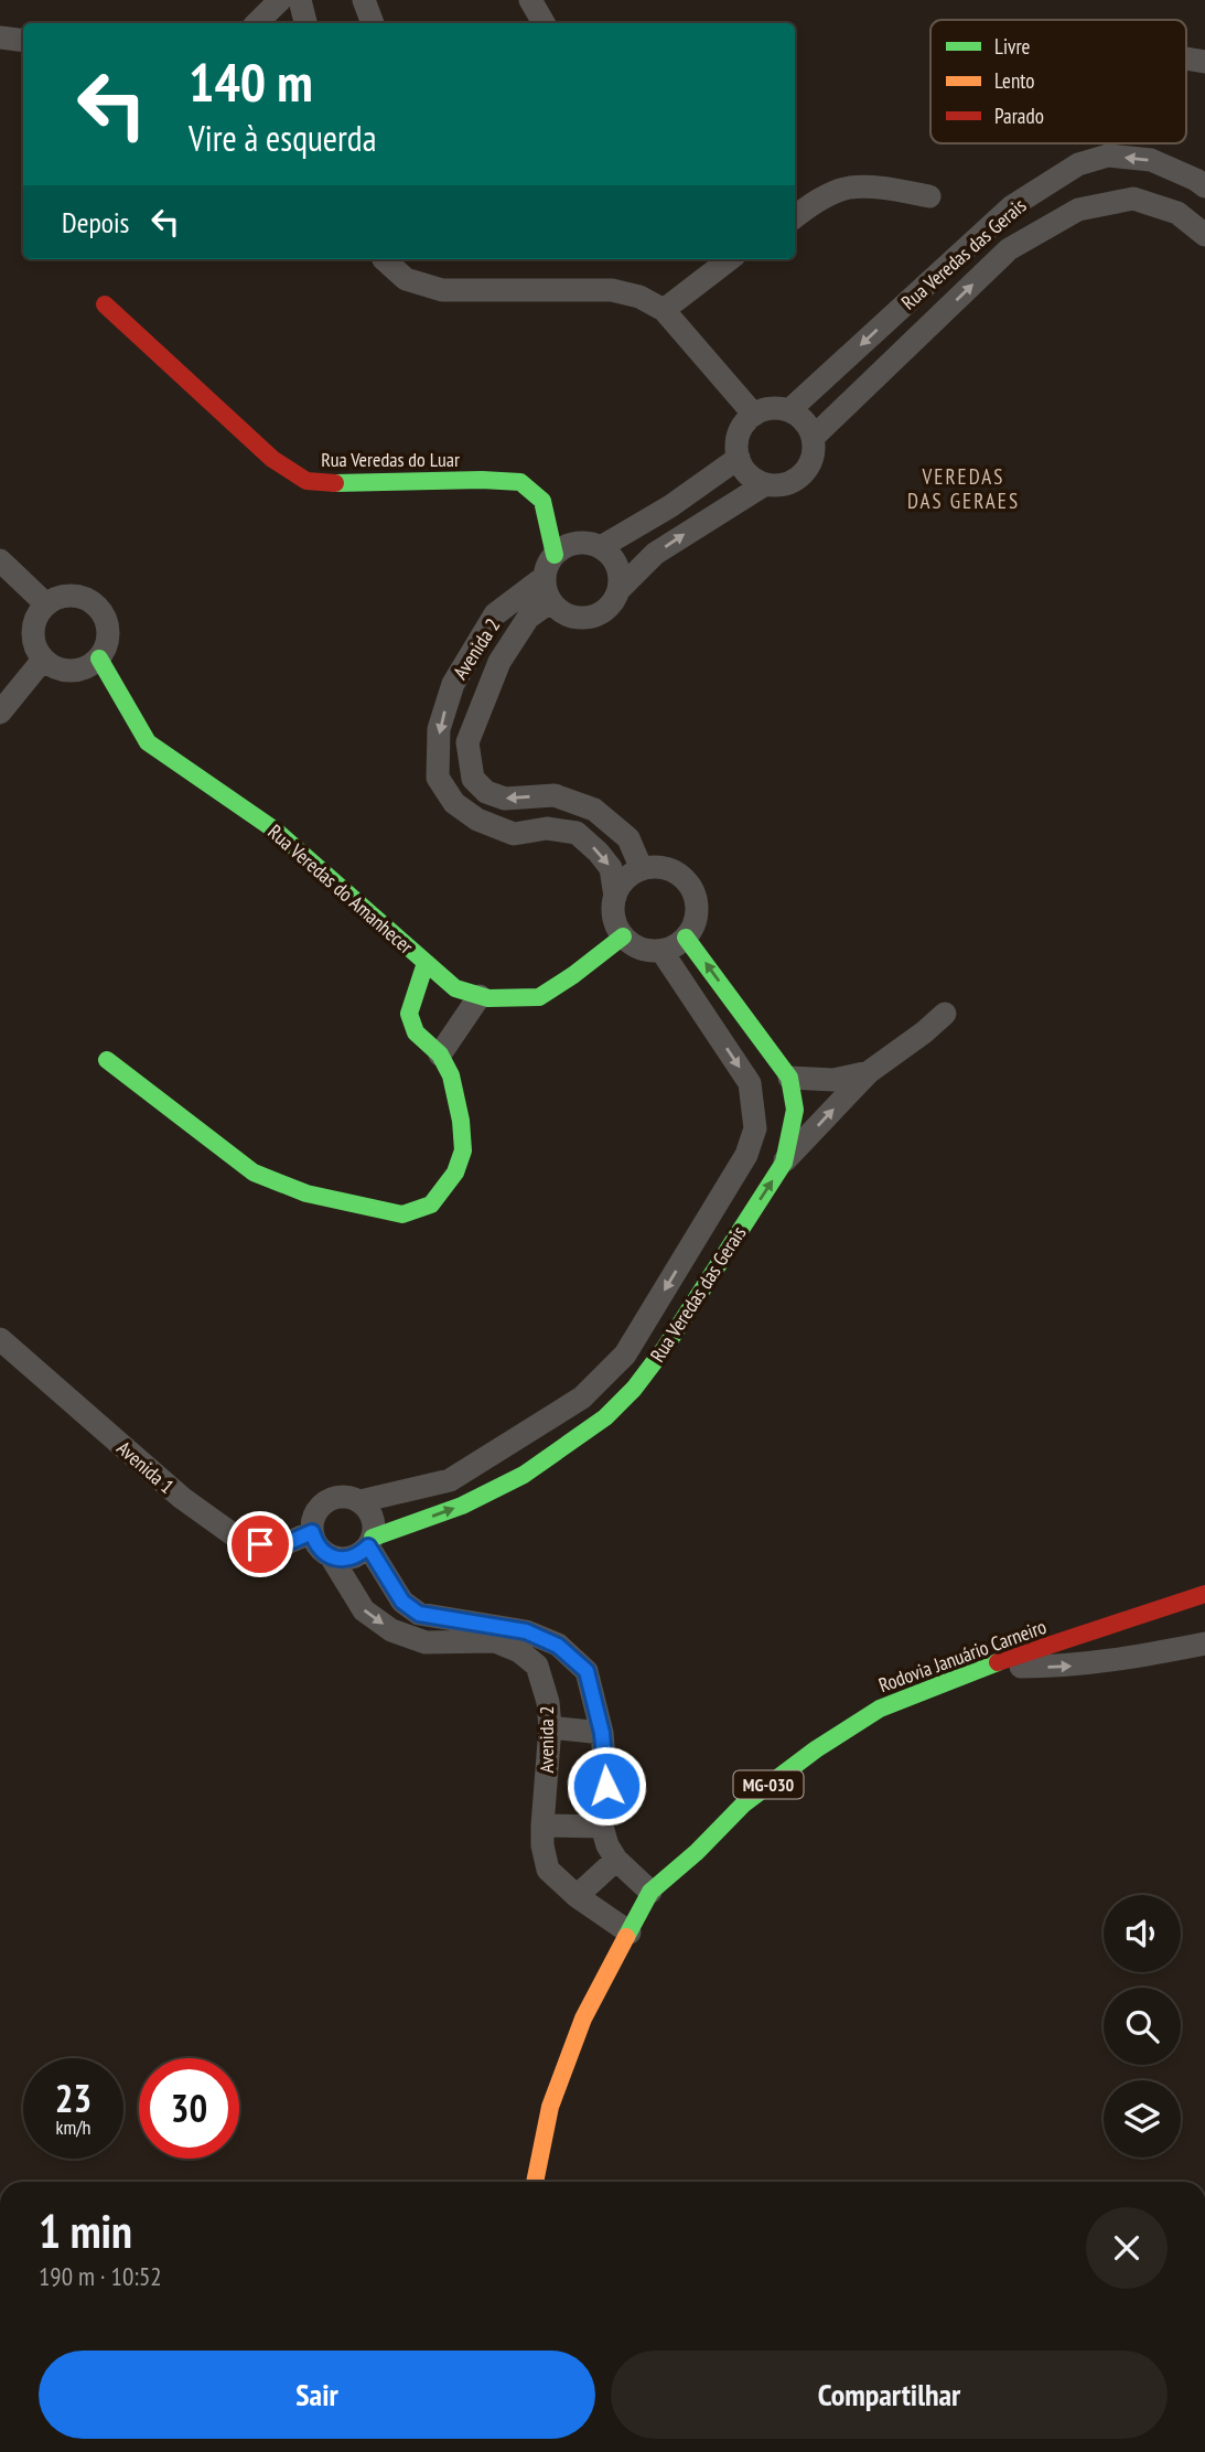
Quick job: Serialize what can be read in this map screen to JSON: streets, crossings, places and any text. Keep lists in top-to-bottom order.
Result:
{
  "streets": {
    "main road": [
      "Rua Veredas das Gerais",
      "Rua Veredas do Luar",
      "Rua Veredas do Amanhecer",
      "Rodovia Januário Carneiro",
      "MG-030"
    ],
    "street": ["Avenida 2", "Avenida 1"]
  },
  "crossings": [
    ["Rua Veredas das Gerais", "Avenida 2"],
    ["Rua Veredas das Gerais", "Rua Veredas do Amanhecer"],
    ["Rua Veredas das Gerais", "Avenida 1"],
    ["Rua Veredas do Luar", "Avenida 2"],
    ["Avenida 2", "Rua Veredas do Amanhecer"],
    ["Avenida 2", "Avenida 1"],
    ["Avenida 2", "Rodovia Januário Carneiro"]
  ],
  "districts": ["VEREDAS DAS GERAES"],
  "legend": ["Livre", "Lento", "Parado"],
  "page": {
    "turn": ["140 m", "Vire à esquerda"],
    "then": "Depois",
    "speed": "23 km/h",
    "limit": "30",
    "heading": ["1 min", "190 m · 10:52"],
    "buttons": ["Sair", "Compartilhar"]
  }
}
